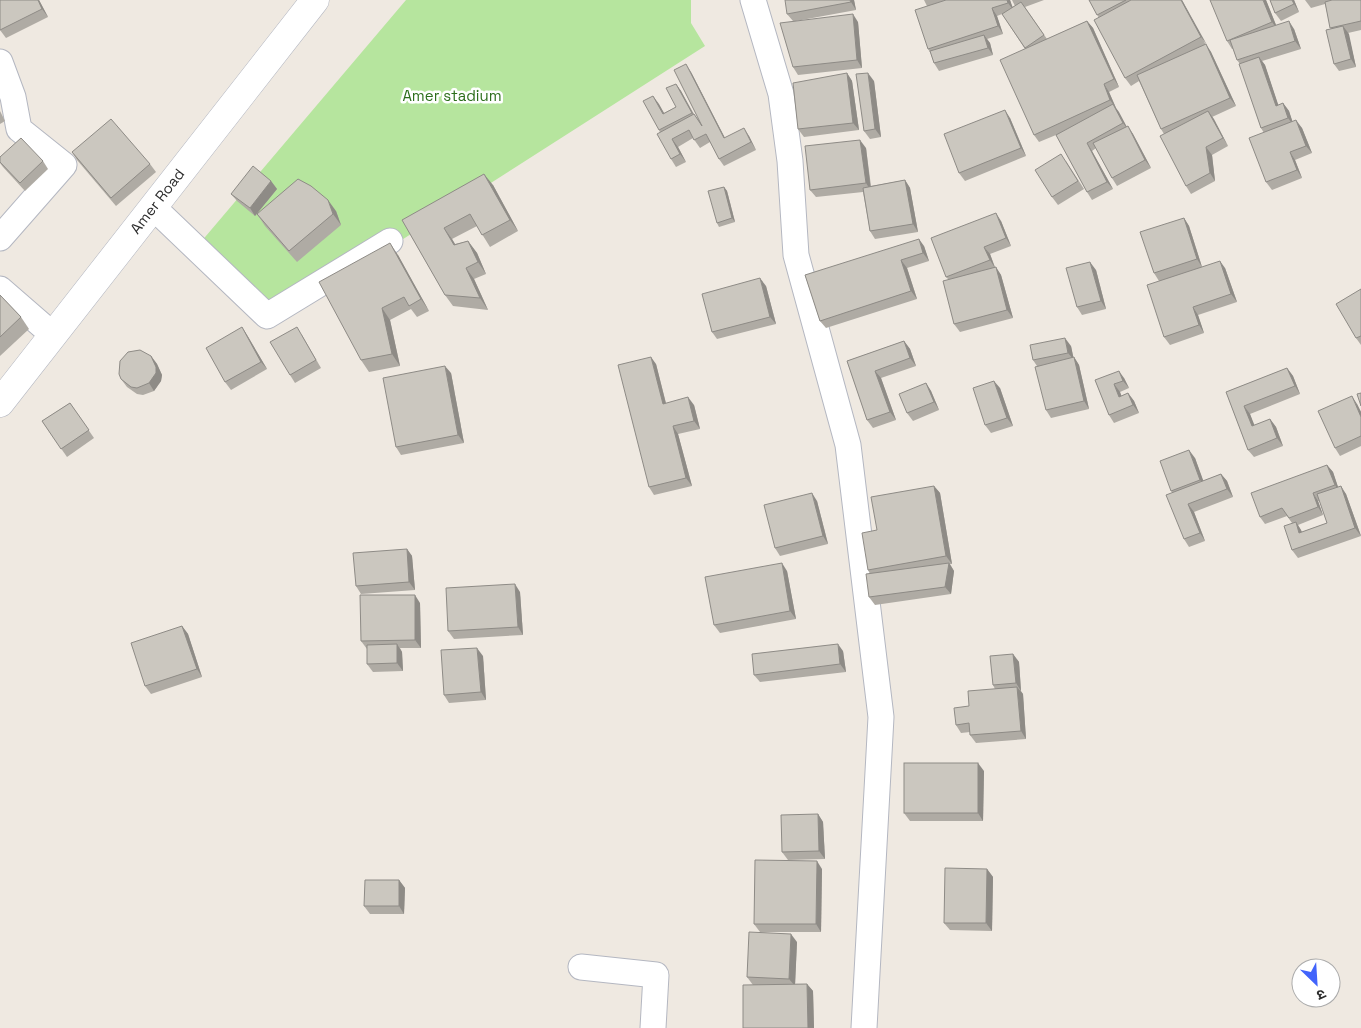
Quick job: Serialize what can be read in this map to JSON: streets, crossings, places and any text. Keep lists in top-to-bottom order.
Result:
{
  "streets": {
    "main road": ["Amer Road"]
  },
  "parks": ["Amer stadium"],
  "north": "bottom right"
}
